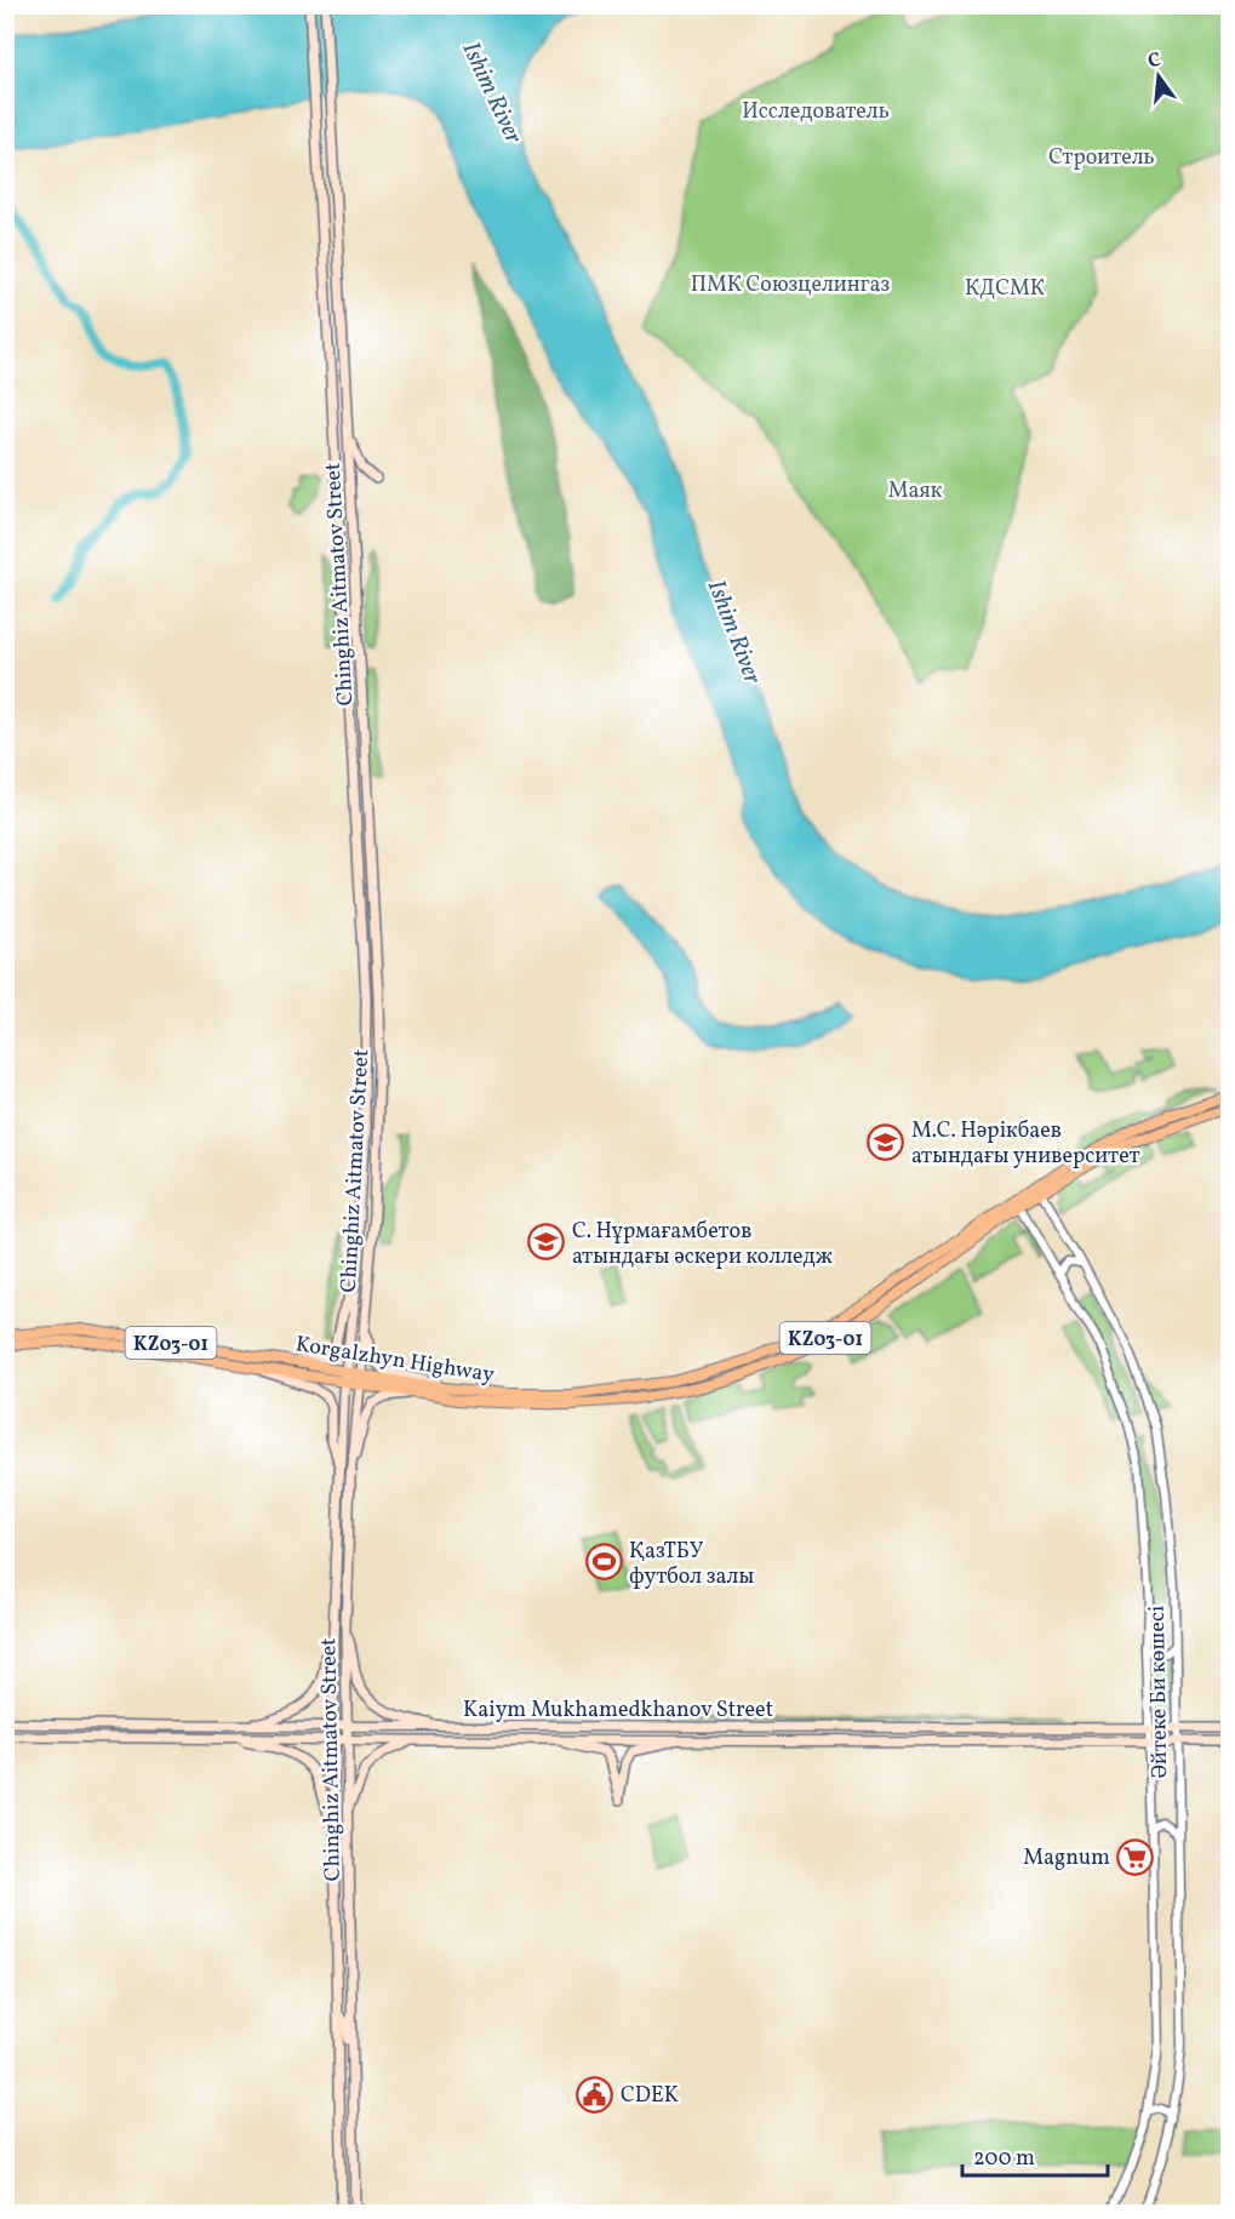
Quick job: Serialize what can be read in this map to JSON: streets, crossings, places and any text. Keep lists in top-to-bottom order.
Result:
{
  "streets": {
    "main road": [
      "Chinghiz Aitmatov Street",
      "KZ03-01",
      "Korgalzhyn Highway",
      "Kaiym Mukhamedkhanov Street"
    ],
    "street": ["Әйтеке Би көшесі"]
  },
  "crossings": [
    ["Chinghiz Aitmatov Street", "Korgalzhyn Highway"],
    ["Chinghiz Aitmatov Street", "Kaiym Mukhamedkhanov Street"],
    ["Korgalzhyn Highway", "Әйтеке Би көшесі"],
    ["Әйтеке Би көшесі", "Kaiym Mukhamedkhanov Street"]
  ],
  "water": ["Ishim River"],
  "parks": [
    "Исследователь",
    "Строитель",
    "ПМК Союзцелингаз",
    "КДСМК",
    "Маяк"
  ],
  "places": {
    "school or university": ["М.С. Нәрікбаев атындағы университет", "С. Нұрмағамбетов атындағы әскери колледж"],
    "sports": ["ҚазТБУ футбол залы"],
    "supermarket": ["Magnum"],
    "public building": ["CDEK"]
  },
  "scale_bar": "200 m",
  "north": "top"
}
